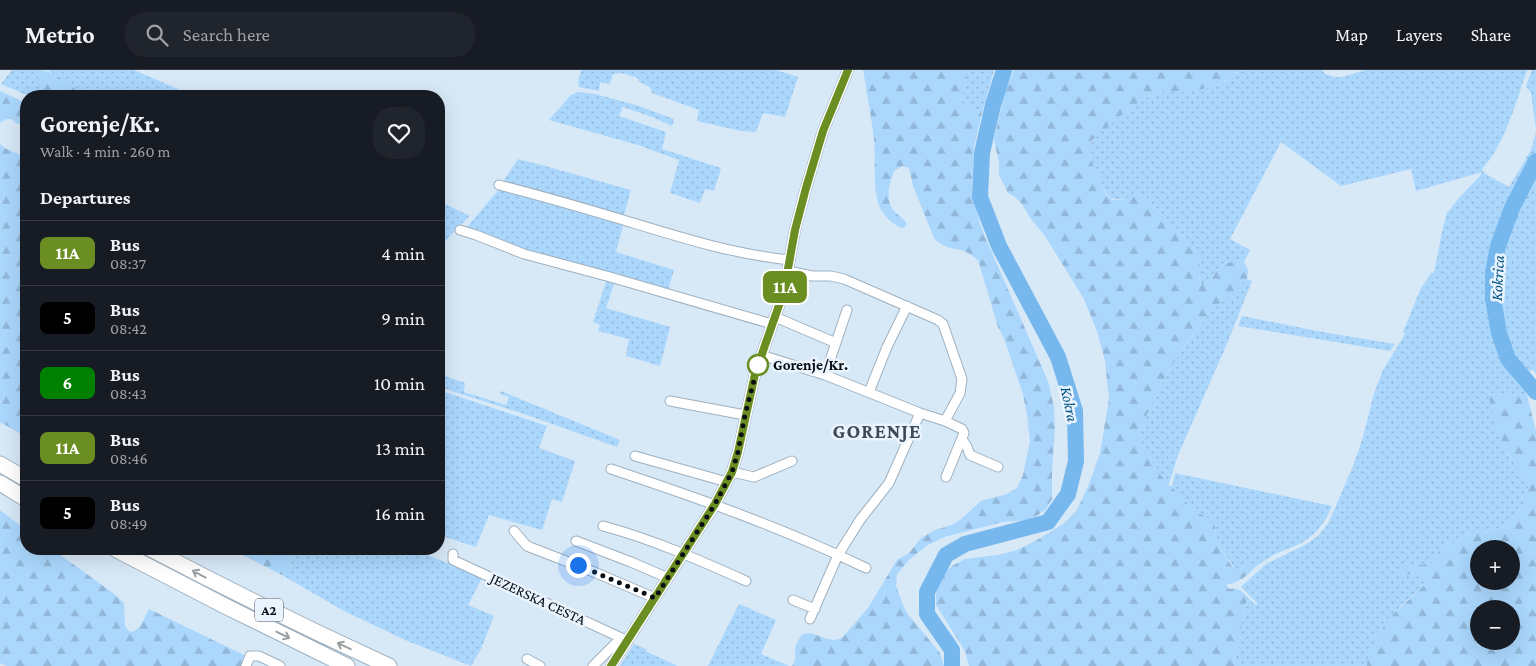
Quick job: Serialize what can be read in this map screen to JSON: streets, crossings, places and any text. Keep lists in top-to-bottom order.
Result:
{
  "streets": {
    "highway": ["A2"],
    "street": ["JEZERSKA CESTA"]
  },
  "districts": ["GORENJE"],
  "water": ["Kokrica", "Kokra"],
  "places": ["Gorenje/Kr."],
  "lines": ["bus line 11A"],
  "page": {
    "header": "Metrio",
    "search": "Search here",
    "nav": ["Map", "Layers", "Share"],
    "on_map": "11A",
    "heading": [
      ["Gorenje/Kr.", "Walk · 4 min · 260 m"],
      "Departures"
    ],
    "list": [
      {
        "mark": "11A",
        "name": "Bus",
        "note": "08:37",
        "value": "4 min"
      },
      {
        "mark": "5",
        "name": "Bus",
        "note": "08:42",
        "value": "9 min"
      },
      {
        "mark": "6",
        "name": "Bus",
        "note": "08:43",
        "value": "10 min"
      },
      {
        "mark": "11A",
        "name": "Bus",
        "note": "08:46",
        "value": "13 min"
      },
      {
        "mark": "5",
        "name": "Bus",
        "note": "08:49",
        "value": "16 min"
      }
    ],
    "map_buttons": ["+", "−"]
  }
}
